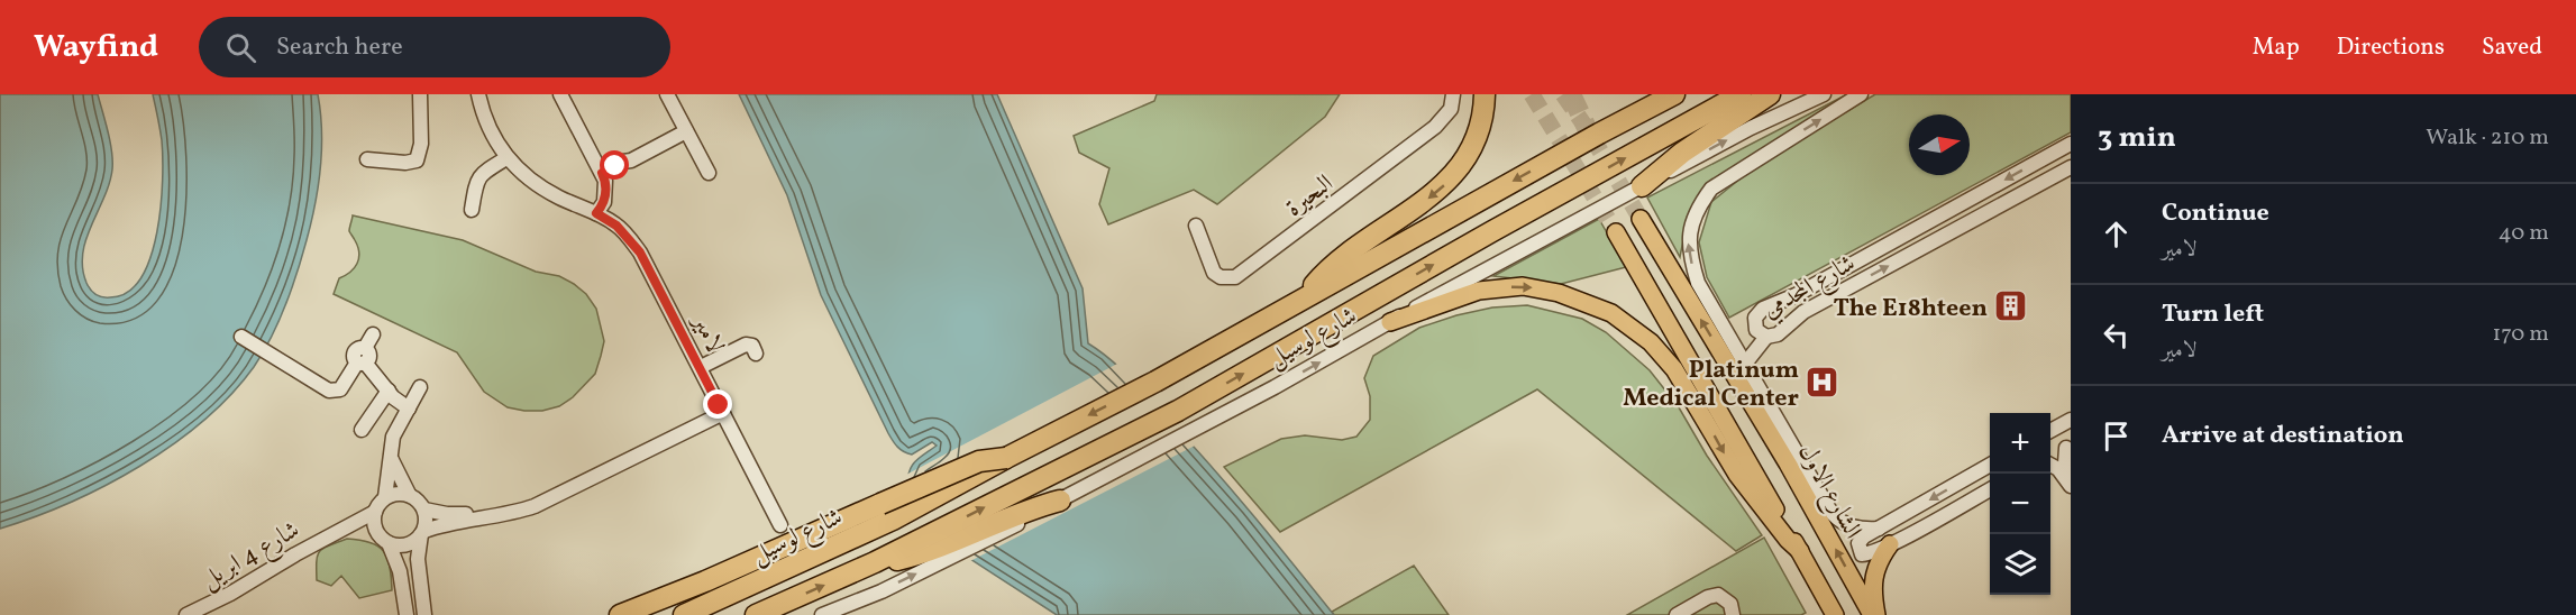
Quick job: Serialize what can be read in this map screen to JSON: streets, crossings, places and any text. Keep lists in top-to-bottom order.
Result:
{
  "streets": {
    "highway": ["شارع لوسيل"],
    "main road": ["الشارع الاول"],
    "street": [
      "البحيرة",
      "شارع المجدمي",
      "لامير",
      "شارع 4 ابريل"
    ]
  },
  "one_way": ["الشارع الاول"],
  "places": {
    "building": ["The E18hteen"],
    "hospital": ["Platinum Medical Center"]
  },
  "north": "right",
  "page": {
    "header": "Wayfind",
    "search": "Search here",
    "nav": ["Map", "Directions", "Saved"],
    "heading": ["3 min", "Walk · 210 m"],
    "list": [
      ["Continue", "لامير", "40 m"],
      ["Turn left", "لامير", "170 m"],
      "Arrive at destination"
    ],
    "map_buttons": ["+", "−"]
  }
}
